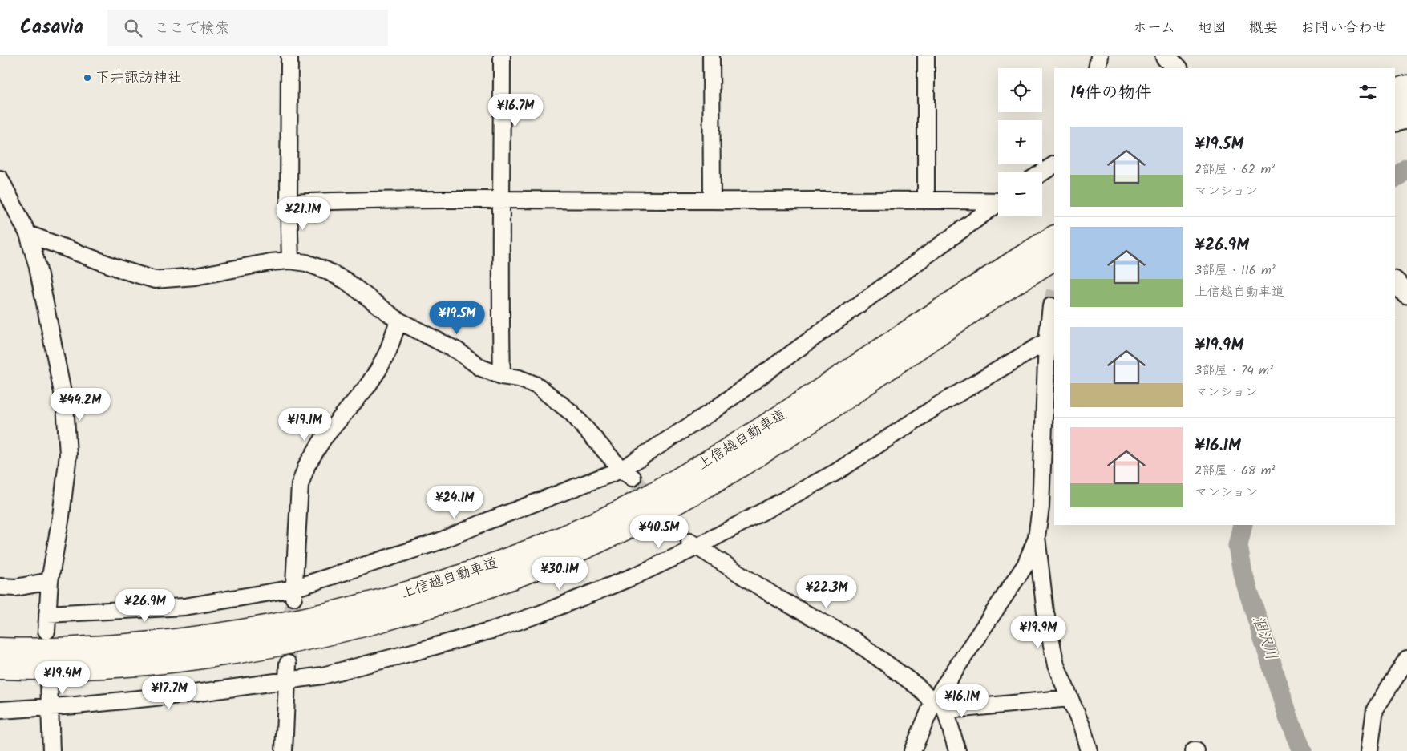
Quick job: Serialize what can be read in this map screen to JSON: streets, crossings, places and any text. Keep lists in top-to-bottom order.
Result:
{
  "streets": {
    "highway": ["上信越自動車道"]
  },
  "water": ["涸沢川"],
  "places": ["下井諏訪神社"],
  "page": {
    "header": "Casavia",
    "search": "ここで検索",
    "nav": [
      "ホーム",
      "地図",
      "概要",
      "お問い合わせ"
    ],
    "map_buttons": ["+", "−"],
    "heading": "14件の物件",
    "price": [
      "¥16.7M",
      "¥21.1M",
      "¥19.5M",
      "¥44.2M",
      "¥19.1M",
      "¥24.1M",
      "¥40.5M",
      "¥30.1M",
      "¥22.3M",
      "¥26.9M",
      "¥19.9M",
      "¥19.4M",
      "¥17.7M",
      "¥16.1M"
    ],
    "list": [
      {
        "name": "¥19.5M",
        "note": "2部屋 · 62 m² · マンション"
      },
      {
        "name": "¥26.9M",
        "note": "3部屋 · 116 m² · 上信越自動車道"
      },
      {
        "name": "¥19.9M",
        "note": "3部屋 · 74 m² · マンション"
      },
      {
        "name": "¥16.1M",
        "note": "2部屋 · 68 m² · マンション"
      }
    ]
  }
}
